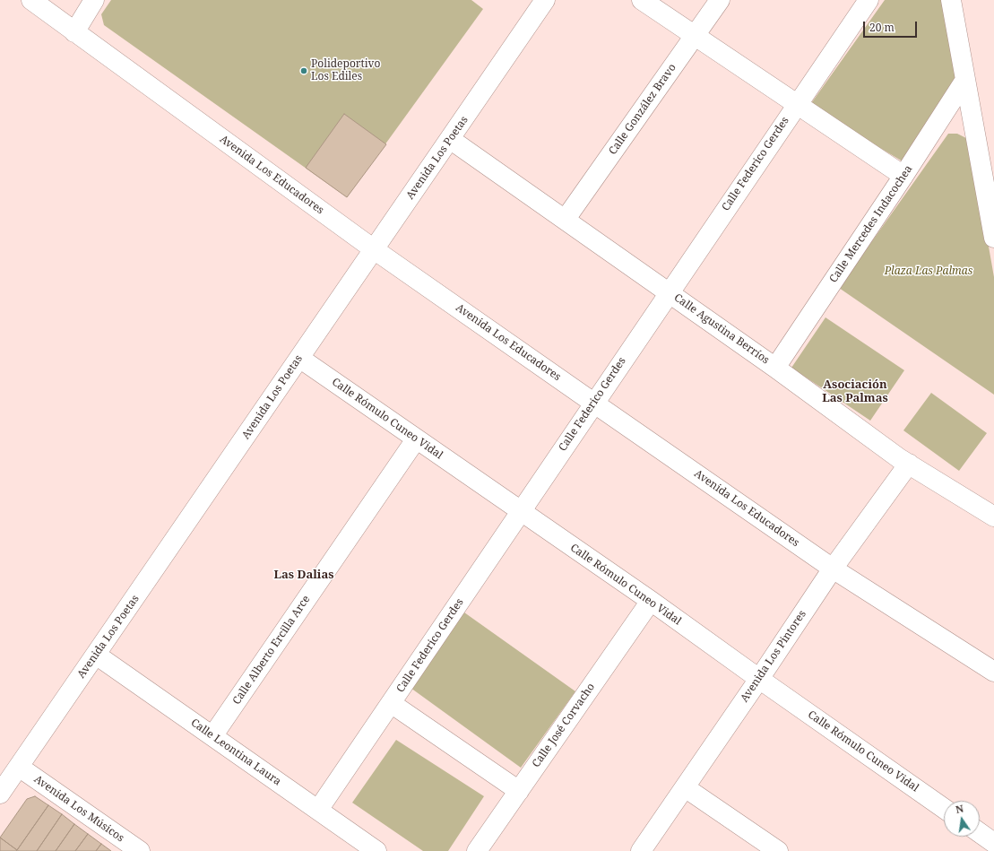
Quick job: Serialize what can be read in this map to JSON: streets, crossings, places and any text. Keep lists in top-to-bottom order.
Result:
{
  "streets": {
    "street": [
      "Calle González Bravo",
      "Avenida Los Poetas",
      "Calle Federico Gerdes",
      "Avenida Los Educadores",
      "Calle Mercedes Indacochea",
      "Calle Agustina Berríos",
      "Calle Rómulo Cuneo Vidal",
      "Calle Alberto Ercilla Arce",
      "Avenida Los Pintores",
      "Calle José Corvacho",
      "Calle Leontina Laura",
      "Avenida Los Músicos"
    ]
  },
  "crossings": [
    ["Calle González Bravo", "Calle Agustina Berríos"],
    ["Avenida Los Poetas", "Avenida Los Educadores"],
    ["Avenida Los Poetas", "Calle Agustina Berríos"],
    ["Avenida Los Poetas", "Calle Rómulo Cuneo Vidal"],
    ["Avenida Los Poetas", "Calle Leontina Laura"],
    ["Avenida Los Poetas", "Avenida Los Músicos"],
    ["Calle Federico Gerdes", "Avenida Los Educadores"],
    ["Calle Federico Gerdes", "Calle Agustina Berríos"],
    ["Calle Federico Gerdes", "Calle Rómulo Cuneo Vidal"],
    ["Calle Federico Gerdes", "Calle Leontina Laura"],
    ["Avenida Los Educadores", "Avenida Los Pintores"],
    ["Calle Mercedes Indacochea", "Calle Agustina Berríos"],
    ["Calle Agustina Berríos", "Avenida Los Pintores"],
    ["Calle Rómulo Cuneo Vidal", "Calle Alberto Ercilla Arce"],
    ["Calle Rómulo Cuneo Vidal", "Avenida Los Pintores"],
    ["Calle Rómulo Cuneo Vidal", "Calle José Corvacho"],
    ["Calle Alberto Ercilla Arce", "Calle Leontina Laura"]
  ],
  "districts": ["Asociación Las Palmas", "Las Dalias"],
  "parks": ["Plaza Las Palmas"],
  "places": ["Polideportivo Los Ediles"],
  "scale_bar": "20 m",
  "north": "top"
}
